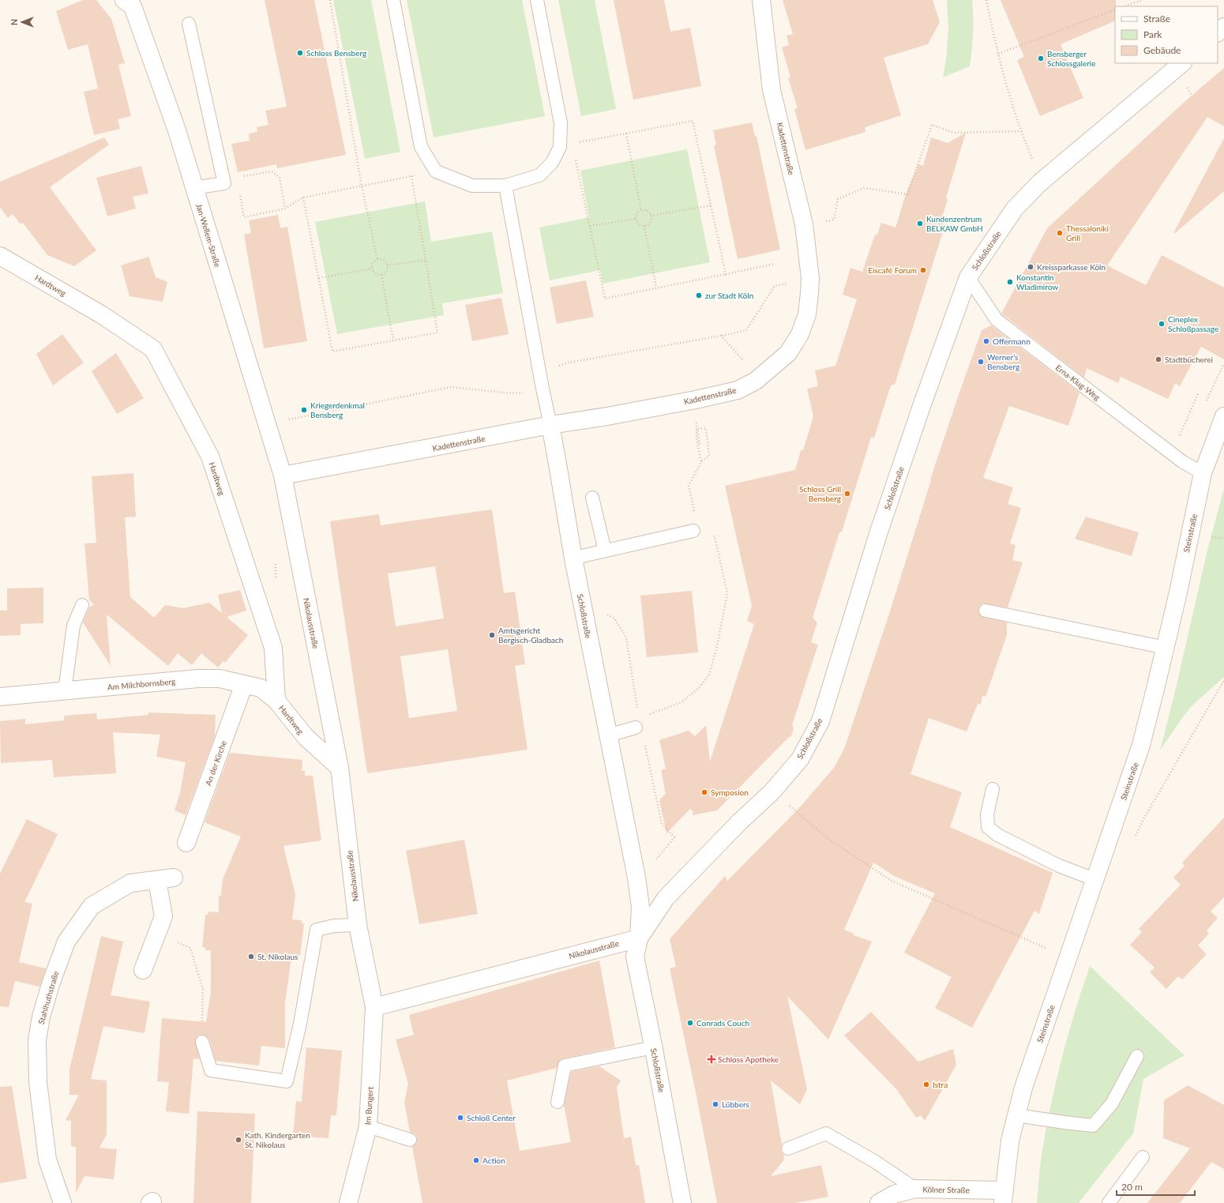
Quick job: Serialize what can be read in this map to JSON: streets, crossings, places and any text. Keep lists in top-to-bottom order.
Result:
{
  "streets": {
    "street": [
      "Kadettenstraße",
      "Jan-Wellem-Straße",
      "Schloßstraße",
      "Hardtweg",
      "Steinstraße",
      "Nikolausstraße",
      "Am Milchbornsberg",
      "An der Kirche",
      "Stahlhuthstraße",
      "Im Bungert",
      "Kölner Straße"
    ],
    "lane": ["Erna-Klug-Weg"]
  },
  "crossings": [
    ["Kadettenstraße", "Jan-Wellem-Straße"],
    ["Kadettenstraße", "Schloßstraße"],
    ["Kadettenstraße", "Nikolausstraße"],
    ["Jan-Wellem-Straße", "Nikolausstraße"],
    ["Schloßstraße", "Erna-Klug-Weg"],
    ["Schloßstraße", "Nikolausstraße"],
    ["Hardtweg", "Nikolausstraße"],
    ["Hardtweg", "Am Milchbornsberg"],
    ["Erna-Klug-Weg", "Steinstraße"],
    ["Steinstraße", "Kölner Straße"],
    ["Nikolausstraße", "Im Bungert"],
    ["Am Milchbornsberg", "An der Kirche"]
  ],
  "places": {
    "other": [
      "Schloss Bensberg",
      "Bensberger Schlossgalerie",
      "Kundenzentrum BELKAW GmbH",
      "Thessaloniki Grill",
      "Kreissparkasse Köln",
      "Eiscafé Forum",
      "Konstantin Wladimirow",
      "zur Stadt Köln",
      "Cineplex Schloßpassage",
      "Offermann",
      "Stadtbücherei",
      "Werner’s Bensberg",
      "Kriegerdenkmal Bensberg",
      "Schloss Grill Bensberg",
      "Amtsgericht Bergisch-Gladbach",
      "Symposion",
      "St. Nikolaus",
      "Conrads Couch",
      "Istra",
      "Lübbers",
      "Schloß Center",
      "Kath. Kindergarten St. Nikolaus",
      "Action"
    ],
    "health": ["Schloss Apotheke"]
  },
  "legend": ["Straße", "Park", "Gebäude"],
  "scale_bar": "20 m",
  "north": "left"
}
